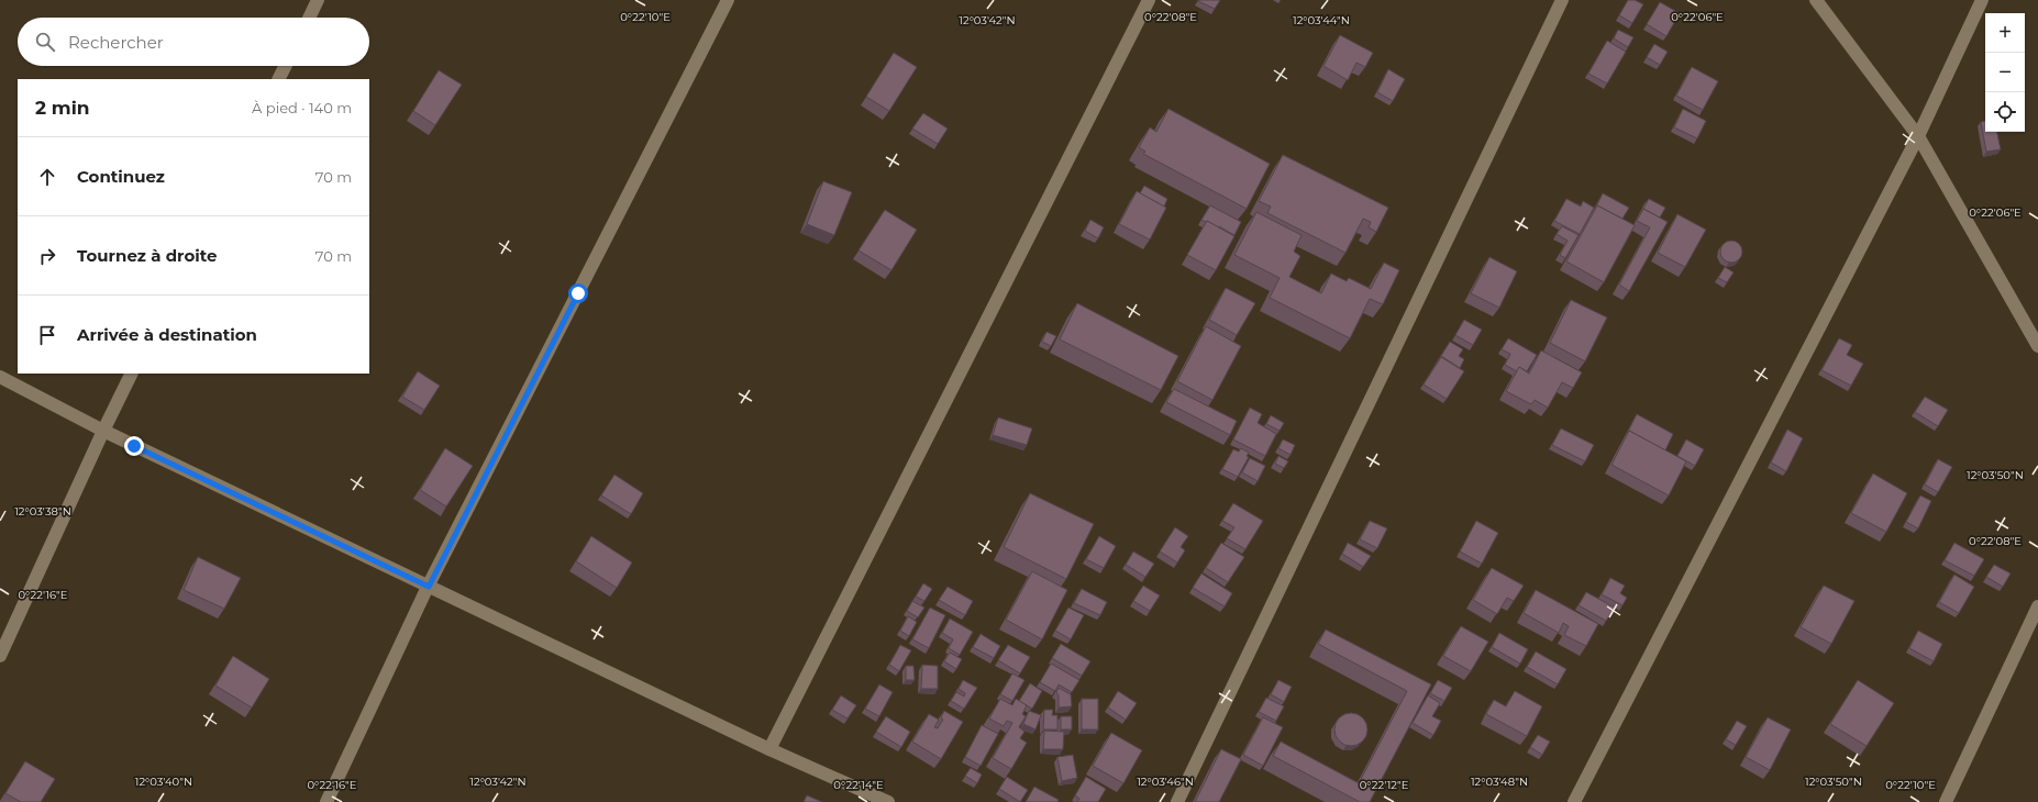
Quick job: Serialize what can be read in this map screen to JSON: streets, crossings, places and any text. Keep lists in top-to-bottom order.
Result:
{
  "page": {
    "map_buttons": ["+", "−"],
    "search": "Rechercher",
    "heading": ["2 min", "À pied · 140 m"],
    "list": [
      ["Continuez", "70 m"],
      ["Tournez à droite", "70 m"],
      "Arrivée à destination"
    ]
  },
  "coordinates": [
    "0°22'08\"E",
    "0°22'10\"E",
    "0°22'06\"E",
    "12°03'42\"N",
    "12°03'44\"N",
    "12°03'50\"N",
    "12°03'38\"N",
    "0°22'16\"E",
    "12°03'40\"N",
    "12°03'46\"N",
    "12°03'48\"N",
    "0°22'14\"E",
    "0°22'12\"E"
  ]
}
